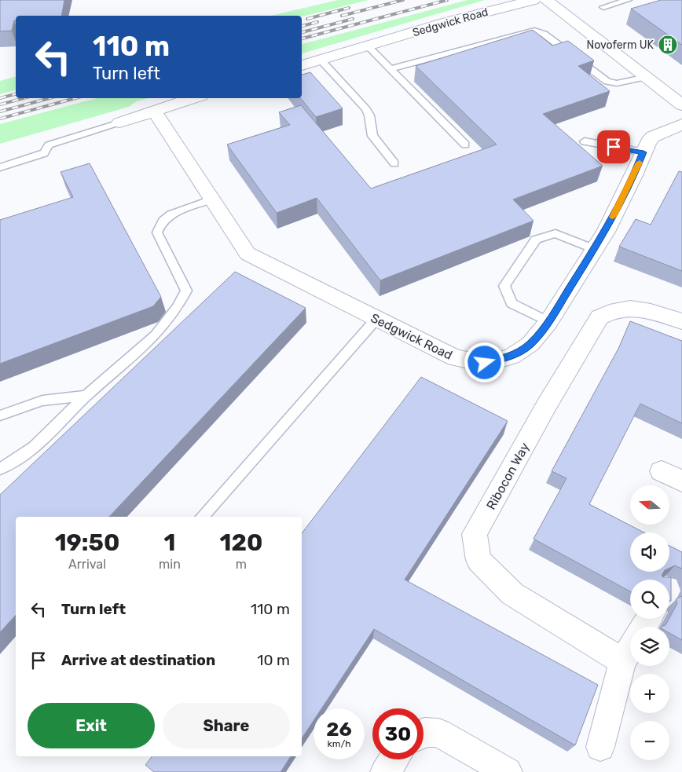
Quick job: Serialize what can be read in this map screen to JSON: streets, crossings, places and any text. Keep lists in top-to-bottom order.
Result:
{
  "streets": {
    "street": ["Sedgwick Road", "Ribocon Way"]
  },
  "places": {
    "building": ["Novoferm UK"]
  },
  "north": "left",
  "page": {
    "turn": ["110 m", "Turn left"],
    "map_buttons": ["+", "−"],
    "eta": [
      "19:50",
      "Arrival",
      "1",
      "min",
      "120",
      "m"
    ],
    "list": [
      {
        "name": "Turn left",
        "value": "110 m"
      },
      {
        "name": "Arrive at destination",
        "value": "10 m"
      }
    ],
    "buttons": ["Exit", "Share"],
    "speed": "26 km/h",
    "limit": "30"
  }
}
